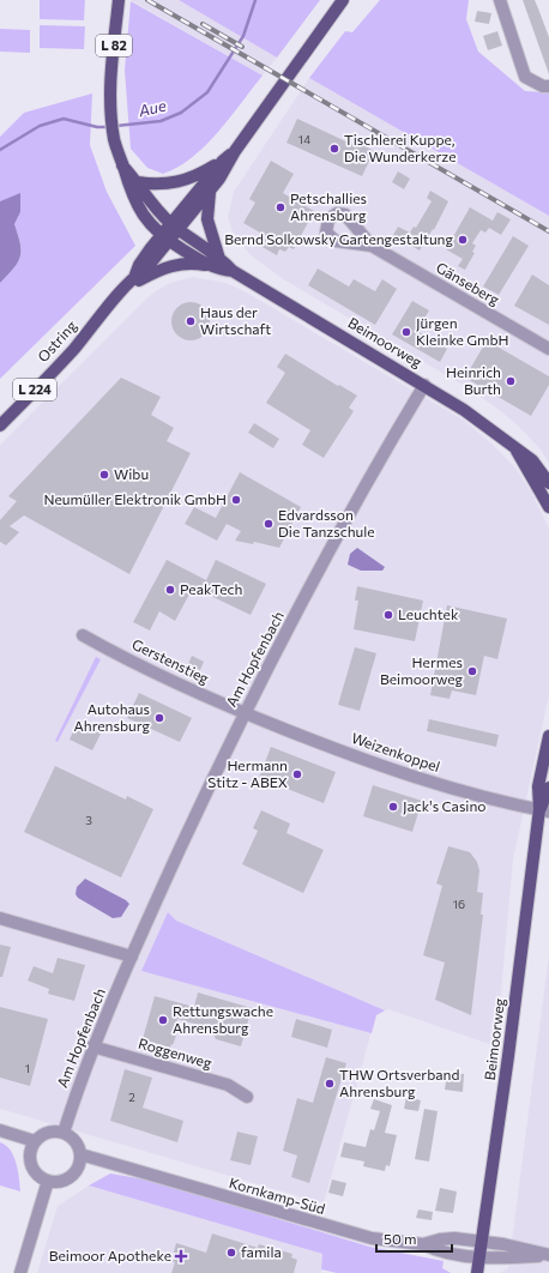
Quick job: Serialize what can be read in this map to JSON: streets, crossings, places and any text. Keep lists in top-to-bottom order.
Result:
{
  "streets": {
    "main road": [
      "L 82",
      "Ostring",
      "Beimoorweg",
      "L 224"
    ],
    "street": [
      "Gänseberg",
      "Am Hopfenbach",
      "Gerstenstieg",
      "Weizenkoppel",
      "Roggenweg",
      "Kornkamp-Süd"
    ]
  },
  "crossings": [
    ["L 82", "Ostring"],
    ["L 82", "Beimoorweg"],
    ["Ostring", "Beimoorweg"],
    ["Beimoorweg", "Am Hopfenbach"],
    ["Beimoorweg", "Weizenkoppel"],
    ["Beimoorweg", "Kornkamp-Süd"],
    ["Am Hopfenbach", "Gerstenstieg"],
    ["Am Hopfenbach", "Weizenkoppel"],
    ["Am Hopfenbach", "Roggenweg"],
    ["Am Hopfenbach", "Kornkamp-Süd"],
    ["Gerstenstieg", "Weizenkoppel"]
  ],
  "water": ["Aue"],
  "places": {
    "other": [
      "Tischlerei Kuppe, Die Wunderkerze",
      "Petschallies Ahrensburg",
      "Bernd Solkowsky Gartengestaltung",
      "Haus der Wirtschaft",
      "Jürgen Kleinke GmbH",
      "Heinrich Burth",
      "Wibu",
      "Neumüller Elektronik GmbH",
      "Edvardsson Die Tanzschule",
      "PeakTech",
      "Leuchtek",
      "Hermes Beimoorweg",
      "Autohaus Ahrensburg",
      "Hermann Stitz - ABEX",
      "Jack's Casino",
      "Rettungswache Ahrensburg",
      "THW Ortsverband Ahrensburg",
      "famila"
    ],
    "health": ["Beimoor Apotheke"]
  },
  "house_numbers": [
    "14",
    "3",
    "16",
    "1",
    "2"
  ],
  "scale_bar": "50 m"
}
